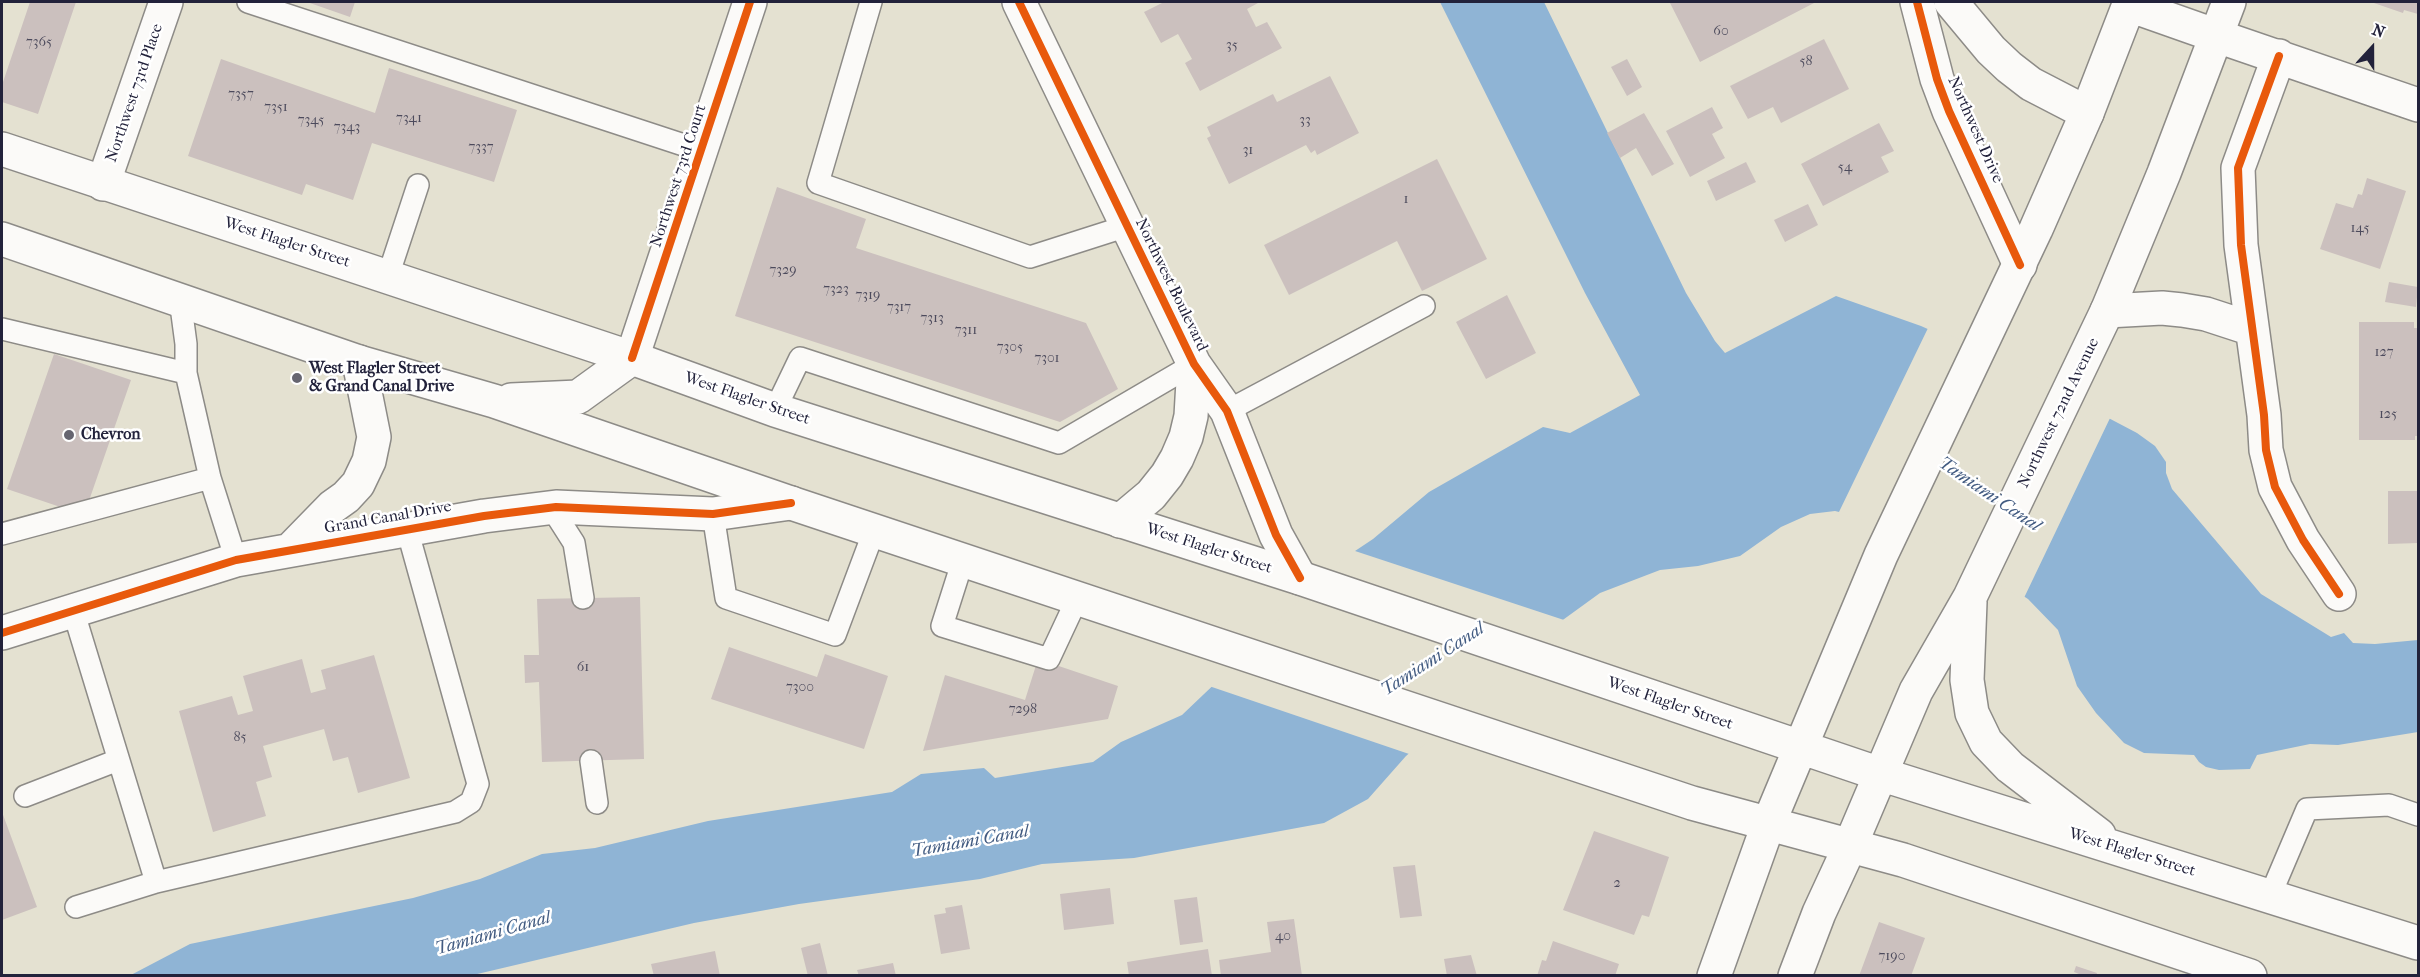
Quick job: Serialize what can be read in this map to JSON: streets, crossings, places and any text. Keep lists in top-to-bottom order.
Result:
{
  "streets": {
    "main road": [
      "Northwest 73rd Place",
      "Northwest Drive",
      "Northwest 73rd Court",
      "West Flagler Street",
      "Northwest Boulevard",
      "Northwest 72nd Avenue",
      "Grand Canal Drive"
    ]
  },
  "crossings": [
    ["Northwest 73rd Place", "West Flagler Street"],
    ["Northwest 73rd Court", "West Flagler Street"],
    ["West Flagler Street", "Northwest Boulevard"],
    ["West Flagler Street", "Northwest 72nd Avenue"]
  ],
  "water": ["Tamiami Canal"],
  "places": ["West Flagler Street & Grand Canal Drive", "Chevron"],
  "house_numbers": [
    "60",
    "7365",
    "35",
    "58",
    "7357",
    "7351",
    "7341",
    "7345",
    "33",
    "7343",
    "7337",
    "31",
    "54",
    "1",
    "145",
    "7329",
    "7323",
    "7319",
    "7317",
    "7313",
    "7311",
    "7305",
    "127",
    "7301",
    "125",
    "61",
    "7300",
    "7298",
    "85",
    "2",
    "40",
    "7190"
  ],
  "north": "top"
}
